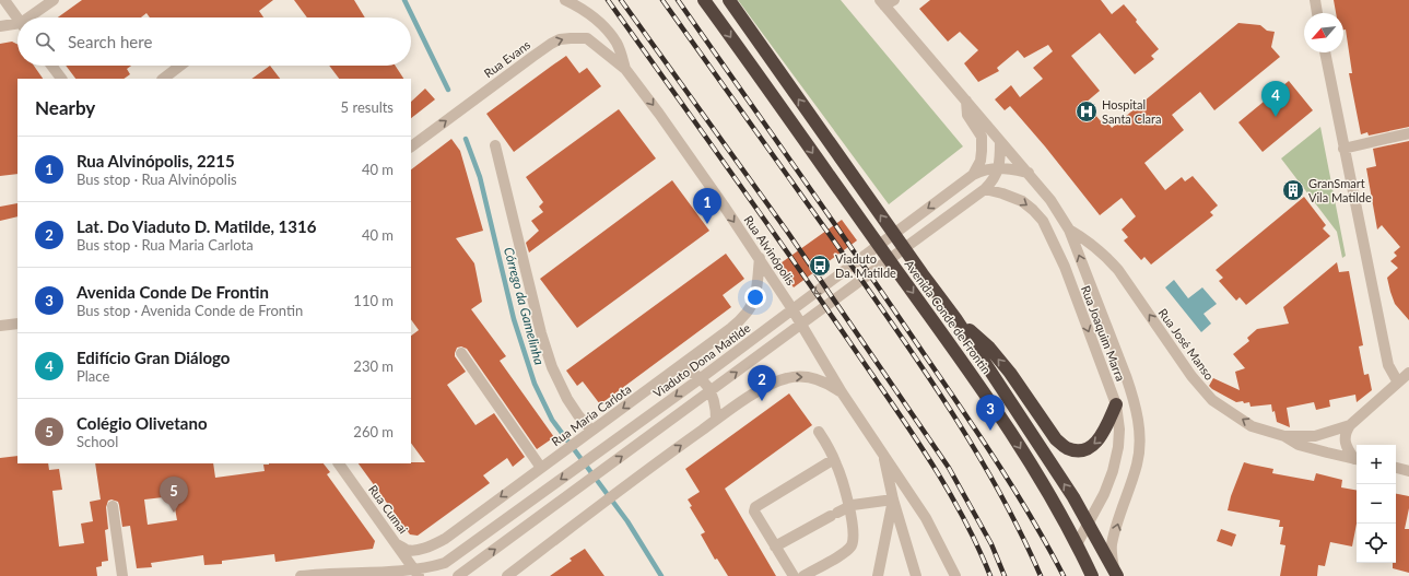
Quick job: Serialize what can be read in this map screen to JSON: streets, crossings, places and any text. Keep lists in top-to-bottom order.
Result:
{
  "streets": {
    "highway": ["Avenida Conde de Frontin"],
    "street": [
      "Rua Evans",
      "Rua Alvinópolis",
      "Rua Joaquim Marra",
      "Rua José Manso",
      "Viaduto Dona Matilde",
      "Rua Maria Carlota",
      "Rua Cumai"
    ]
  },
  "crossings": [
    ["Rua Evans", "Rua Alvinópolis"],
    ["Rua Alvinópolis", "Rua Maria Carlota"],
    ["Avenida Conde de Frontin", "Rua Joaquim Marra"],
    ["Rua Joaquim Marra", "Rua José Manso"],
    ["Rua Joaquim Marra", "Viaduto Dona Matilde"],
    ["Viaduto Dona Matilde", "Rua Cumai"],
    ["Rua Maria Carlota", "Rua Cumai"]
  ],
  "one_way": ["Rua Evans", "Rua José Manso"],
  "water": ["Córrego da Gamelinha"],
  "places": {
    "hospital": ["Hospital Santa Clara"],
    "building": ["GranSmart Vila Matilde"],
    "bus stop": ["Viaduto Da. Matilde"]
  },
  "north": "bottom left",
  "page": {
    "search": "Search here",
    "heading": ["Nearby", "5 results"],
    "pins": [
      "4",
      "1",
      "2",
      "3",
      "5"
    ],
    "list": [
      {
        "mark": "1",
        "name": "Rua Alvinópolis, 2215",
        "note": "Bus stop · Rua Alvinópolis",
        "value": "40 m"
      },
      {
        "mark": "2",
        "name": "Lat. Do Viaduto D. Matilde, 1316",
        "note": "Bus stop · Rua Maria Carlota",
        "value": "40 m"
      },
      {
        "mark": "3",
        "name": "Avenida Conde De Frontin",
        "note": "Bus stop · Avenida Conde de Frontin",
        "value": "110 m"
      },
      {
        "mark": "4",
        "name": "Edifício Gran Diálogo",
        "note": "Place",
        "value": "230 m"
      },
      {
        "mark": "5",
        "name": "Colégio Olivetano",
        "note": "School",
        "value": "260 m"
      }
    ],
    "map_buttons": ["+", "−"]
  }
}
